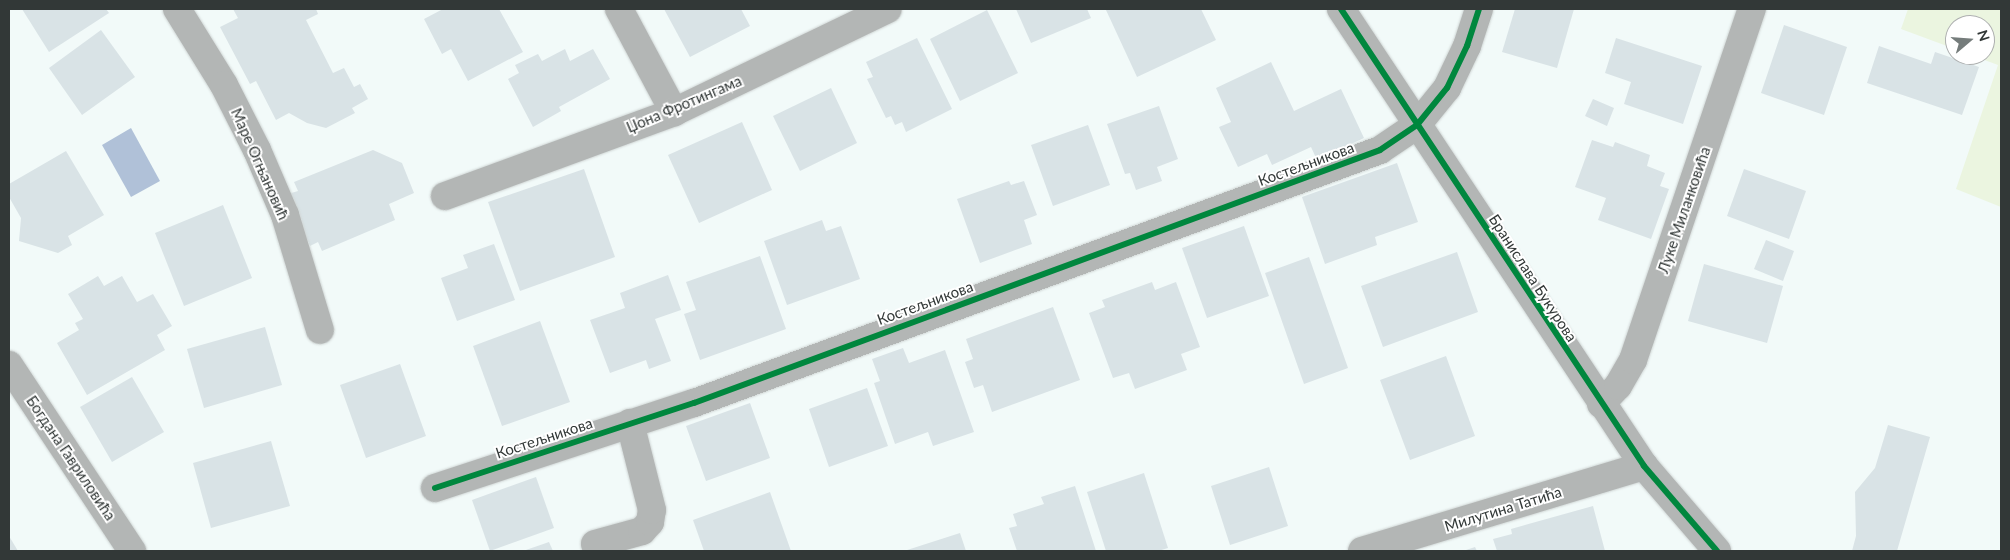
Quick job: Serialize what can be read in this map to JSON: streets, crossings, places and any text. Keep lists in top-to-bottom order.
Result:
{
  "streets": {
    "street": [
      "Џона Фротингама",
      "Маре Огњановић",
      "Костељникова",
      "Луке Миланковића",
      "Бранислава Букурова",
      "Богдана Гавриловића",
      "Милутина Татића"
    ]
  },
  "crossings": [
    ["Костељникова", "Бранислава Букурова"],
    ["Луке Миланковића", "Бранислава Букурова"],
    ["Бранислава Букурова", "Милутина Татића"]
  ],
  "north": "right"
}
